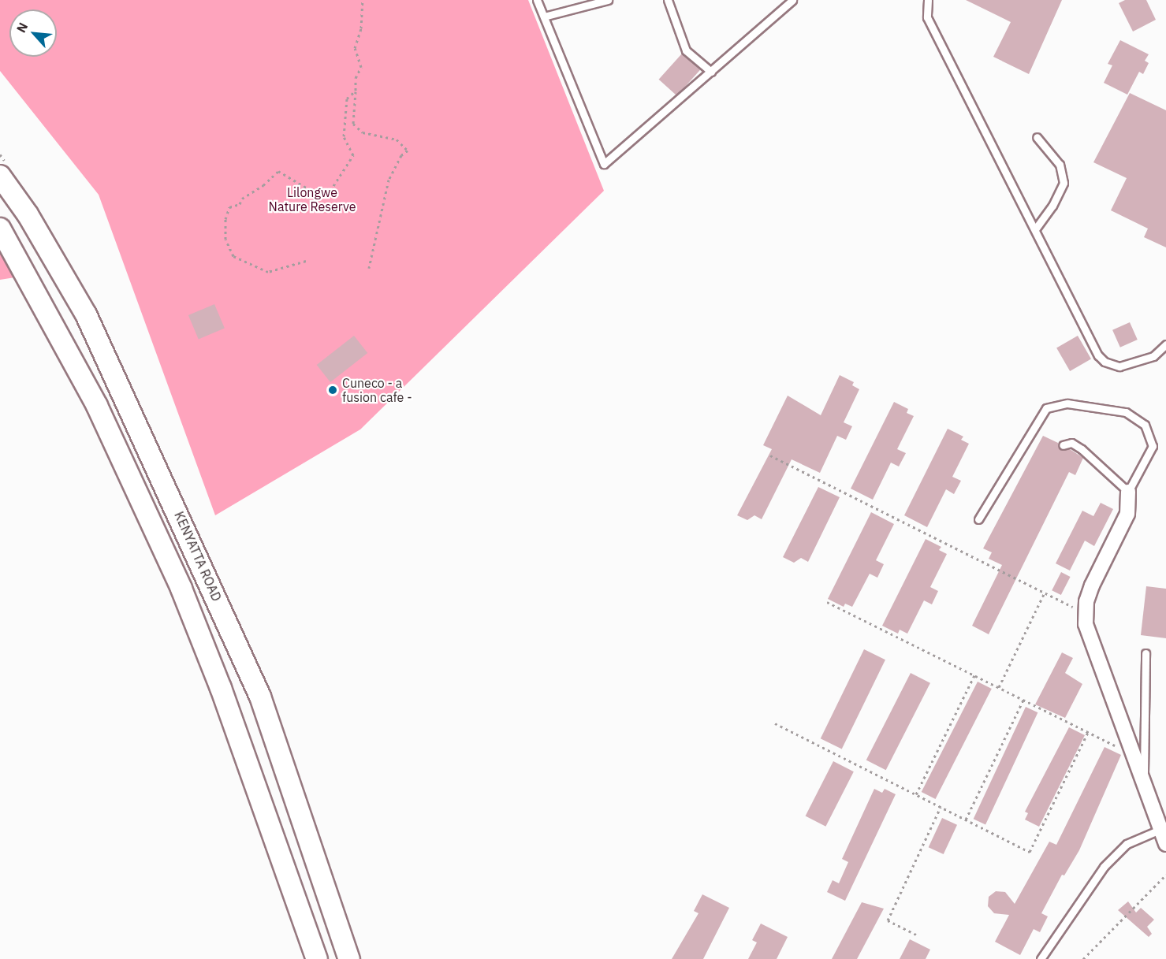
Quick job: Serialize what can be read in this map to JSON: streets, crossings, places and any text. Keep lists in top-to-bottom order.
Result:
{
  "streets": {
    "main road": ["KENYATTA ROAD"]
  },
  "parks": ["Lilongwe Nature Reserve"],
  "places": ["Cuneco - a fusion cafe -"],
  "north": "top left"
}
